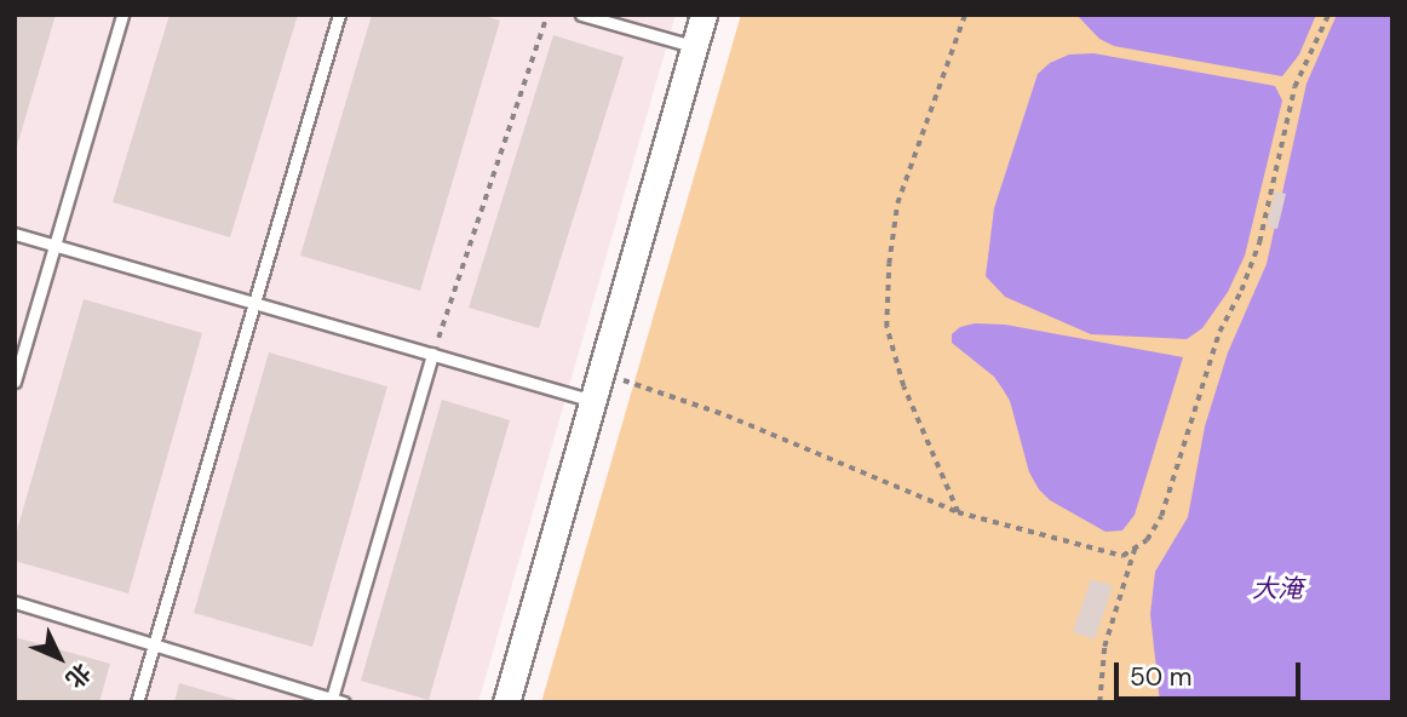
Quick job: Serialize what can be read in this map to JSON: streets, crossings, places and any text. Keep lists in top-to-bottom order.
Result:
{
  "water": ["大淹"],
  "scale_bar": "50 m",
  "north": "bottom right"
}
